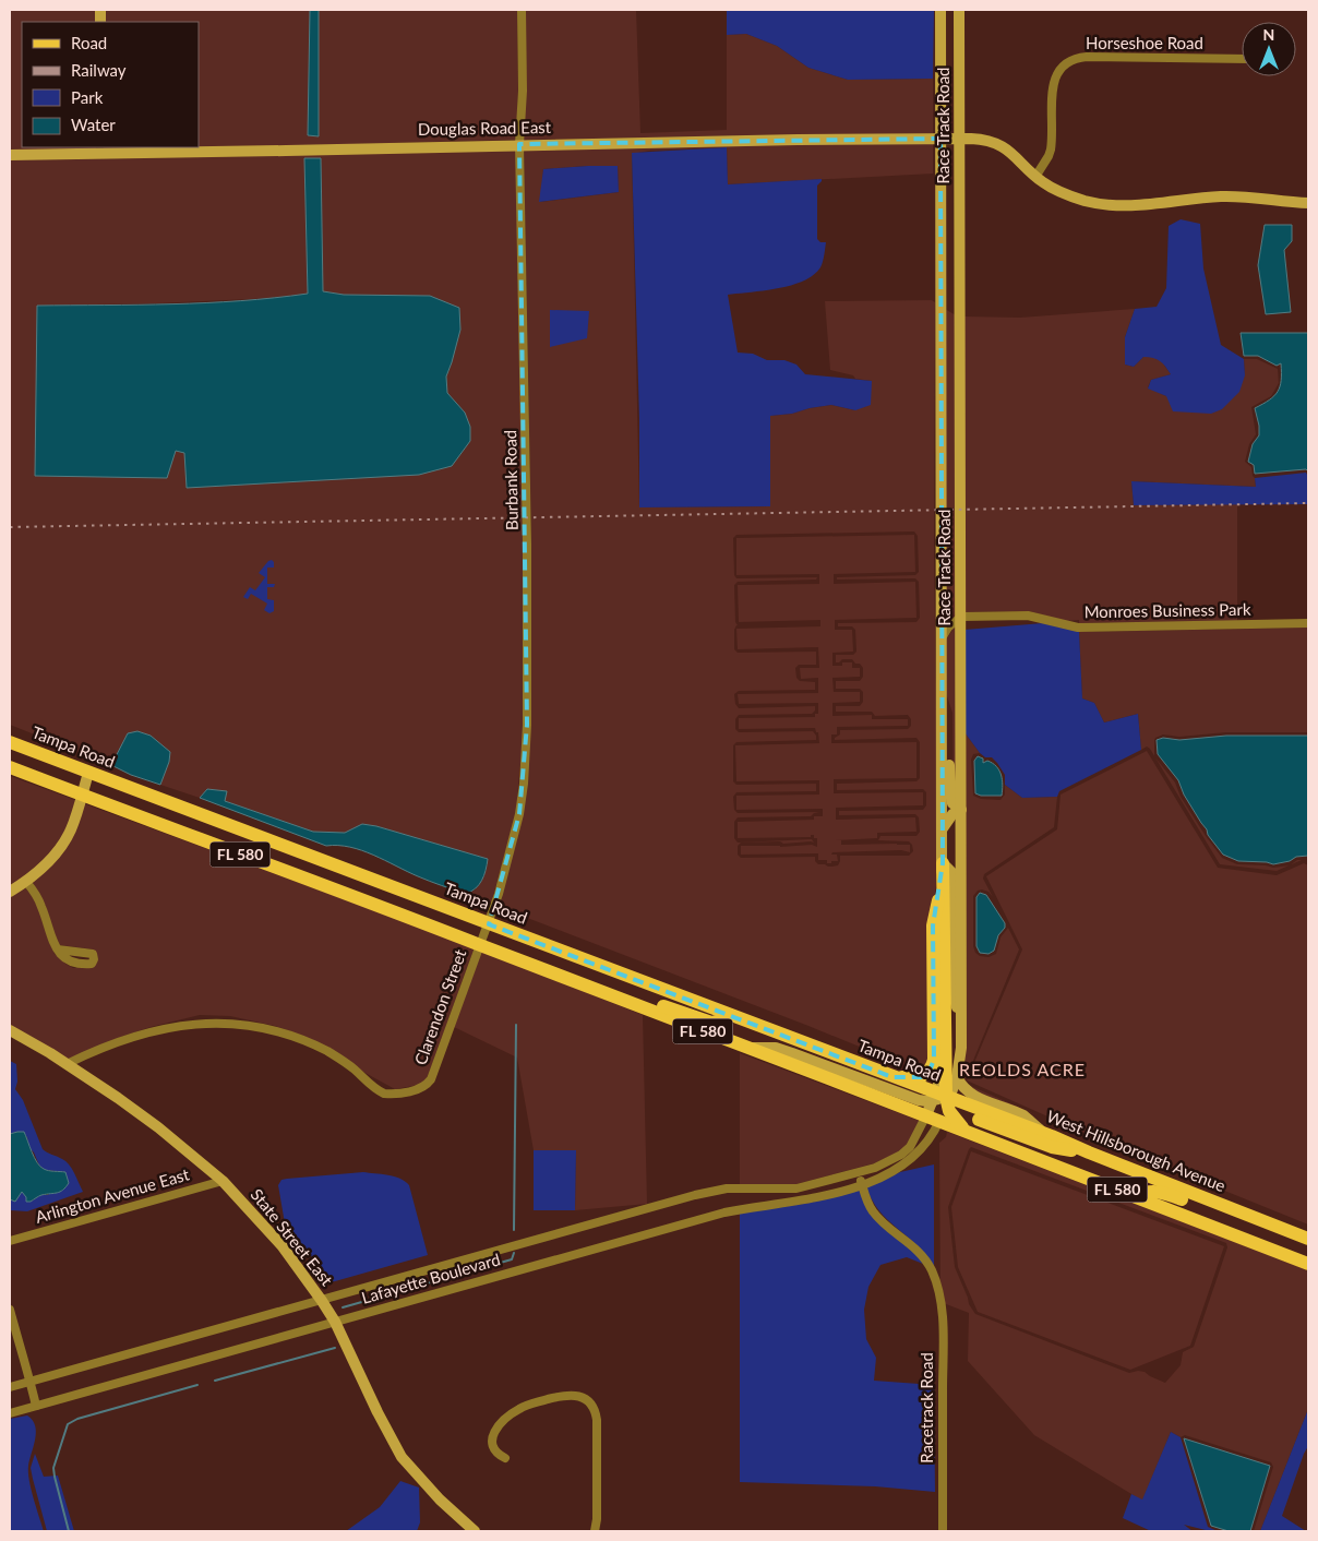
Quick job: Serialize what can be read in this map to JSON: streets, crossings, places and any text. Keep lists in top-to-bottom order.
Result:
{
  "streets": {
    "main road": [
      "Race Track Road",
      "Douglas Road East",
      "Tampa Road",
      "FL 580",
      "West Hillsborough Avenue",
      "State Street East"
    ],
    "street": [
      "Horseshoe Road",
      "Burbank Road",
      "Monroes Business Park",
      "Clarendon Street",
      "Arlington Avenue East",
      "Lafayette Boulevard",
      "Racetrack Road"
    ]
  },
  "crossings": [
    ["Horseshoe Road", "Douglas Road East"],
    ["Race Track Road", "Douglas Road East"],
    ["Race Track Road", "Monroes Business Park"],
    ["Race Track Road", "Tampa Road"],
    ["Race Track Road", "FL 580"],
    ["Race Track Road", "West Hillsborough Avenue"],
    ["Race Track Road", "Lafayette Boulevard"],
    ["Douglas Road East", "Burbank Road"],
    ["Burbank Road", "Tampa Road"],
    ["Burbank Road", "FL 580"],
    ["Burbank Road", "Clarendon Street"],
    ["Tampa Road", "FL 580"],
    ["Tampa Road", "West Hillsborough Avenue"],
    ["Tampa Road", "Lafayette Boulevard"],
    ["FL 580", "Clarendon Street"],
    ["FL 580", "West Hillsborough Avenue"],
    ["FL 580", "Lafayette Boulevard"],
    ["Clarendon Street", "State Street East"],
    ["West Hillsborough Avenue", "Lafayette Boulevard"],
    ["Arlington Avenue East", "State Street East"],
    ["State Street East", "Lafayette Boulevard"],
    ["Lafayette Boulevard", "Racetrack Road"]
  ],
  "districts": ["REOLDS ACRE"],
  "legend": [
    "Road",
    "Railway",
    "Park",
    "Water"
  ],
  "north": "top"
}
